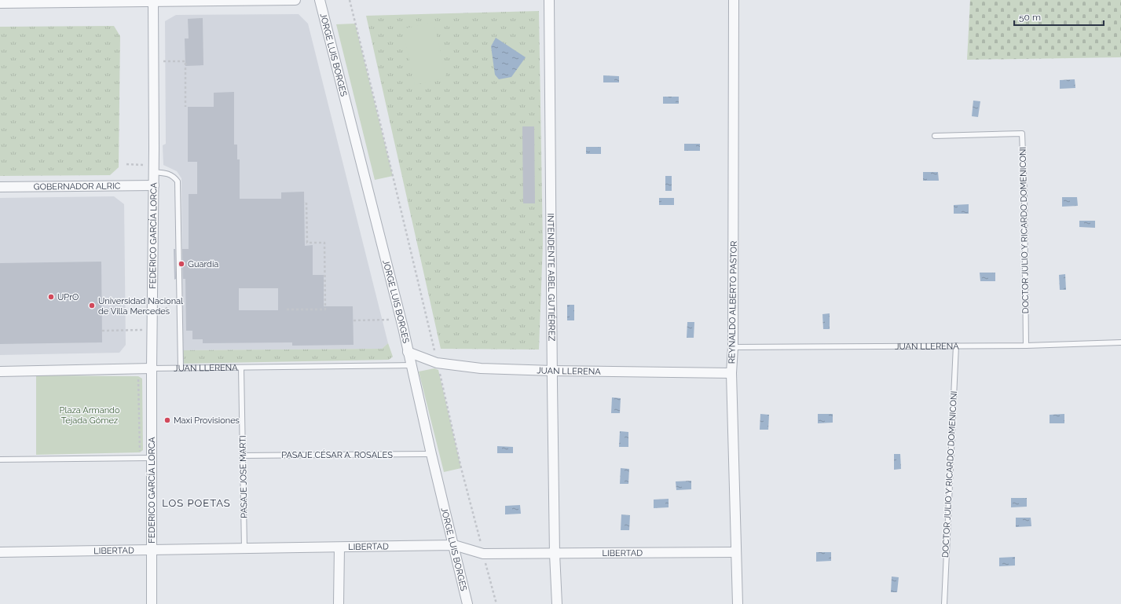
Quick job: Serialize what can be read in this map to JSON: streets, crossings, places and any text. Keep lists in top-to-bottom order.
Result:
{
  "streets": {
    "street": [
      "JORGE LUIS BORGES",
      "GOBERNADOR ALRIC",
      "FEDERICO GARCÍA LORCA",
      "INTENDENTE ABEL GUTIÉRREZ",
      "REYNALDO ALBERTO PASTOR",
      "JUAN LLERENA",
      "LIBERTAD"
    ],
    "lane": ["DOCTOR JULIO Y RICARDO DOMENICONI", "PASAJE CÉSAR A. ROSALES", "PASAJE JOSE MARTI"]
  },
  "crossings": [
    ["JORGE LUIS BORGES", "JUAN LLERENA"],
    ["JORGE LUIS BORGES", "PASAJE CÉSAR A. ROSALES"],
    ["JORGE LUIS BORGES", "LIBERTAD"],
    ["GOBERNADOR ALRIC", "FEDERICO GARCÍA LORCA"],
    ["DOCTOR JULIO Y RICARDO DOMENICONI", "JUAN LLERENA"],
    ["FEDERICO GARCÍA LORCA", "JUAN LLERENA"],
    ["FEDERICO GARCÍA LORCA", "LIBERTAD"],
    ["INTENDENTE ABEL GUTIÉRREZ", "JUAN LLERENA"],
    ["INTENDENTE ABEL GUTIÉRREZ", "LIBERTAD"],
    ["REYNALDO ALBERTO PASTOR", "JUAN LLERENA"],
    ["REYNALDO ALBERTO PASTOR", "LIBERTAD"],
    ["JUAN LLERENA", "PASAJE JOSE MARTI"],
    ["PASAJE CÉSAR A. ROSALES", "PASAJE JOSE MARTI"],
    ["PASAJE JOSE MARTI", "LIBERTAD"]
  ],
  "districts": ["LOS POETAS"],
  "parks": ["Plaza Armando Tejada Gómez"],
  "places": [
    "Guardia",
    "UPrO",
    "Universidad Nacional de Villa Mercedes",
    "Maxi Provisiones"
  ],
  "scale_bar": "50 m"
}
